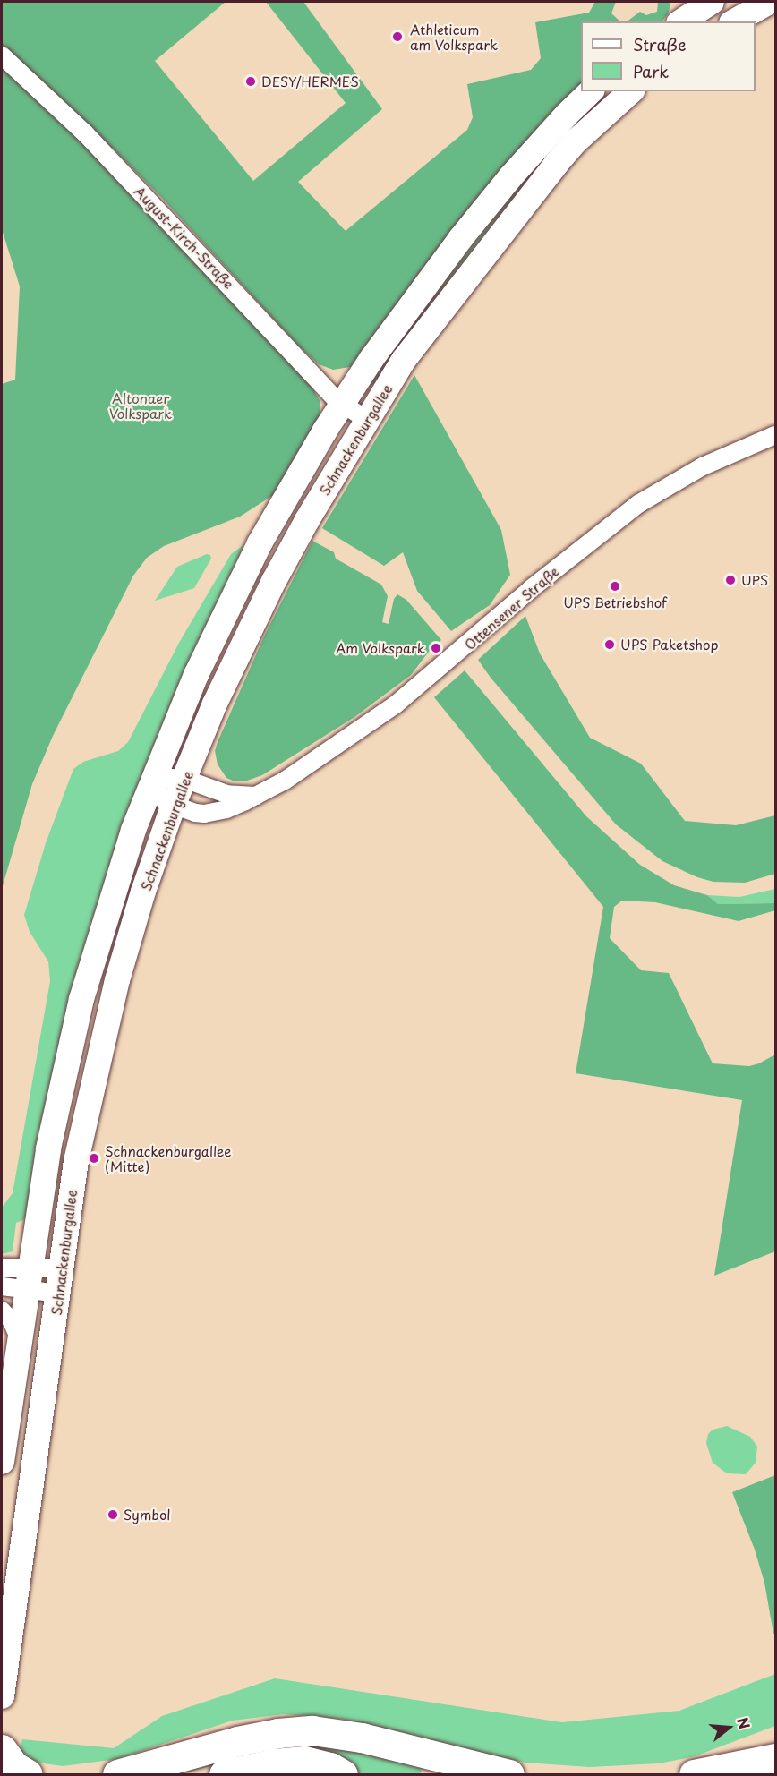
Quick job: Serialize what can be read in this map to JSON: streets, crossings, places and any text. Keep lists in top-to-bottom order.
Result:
{
  "streets": {
    "main road": ["Schnackenburgallee"],
    "street": ["August-Kirch-Straße", "Ottensener Straße"]
  },
  "crossings": [
    ["August-Kirch-Straße", "Schnackenburgallee"],
    ["Schnackenburgallee", "Ottensener Straße"]
  ],
  "parks": ["Altonaer Volkspark"],
  "places": [
    "Athleticum am Volkspark",
    "DESY/HERMES",
    "UPS",
    "UPS Betriebshof",
    "UPS Paketshop",
    "Am Volkspark",
    "Schnackenburgallee (Mitte)",
    "Symbol"
  ],
  "legend": ["Straße", "Park"],
  "north": "right"
}
